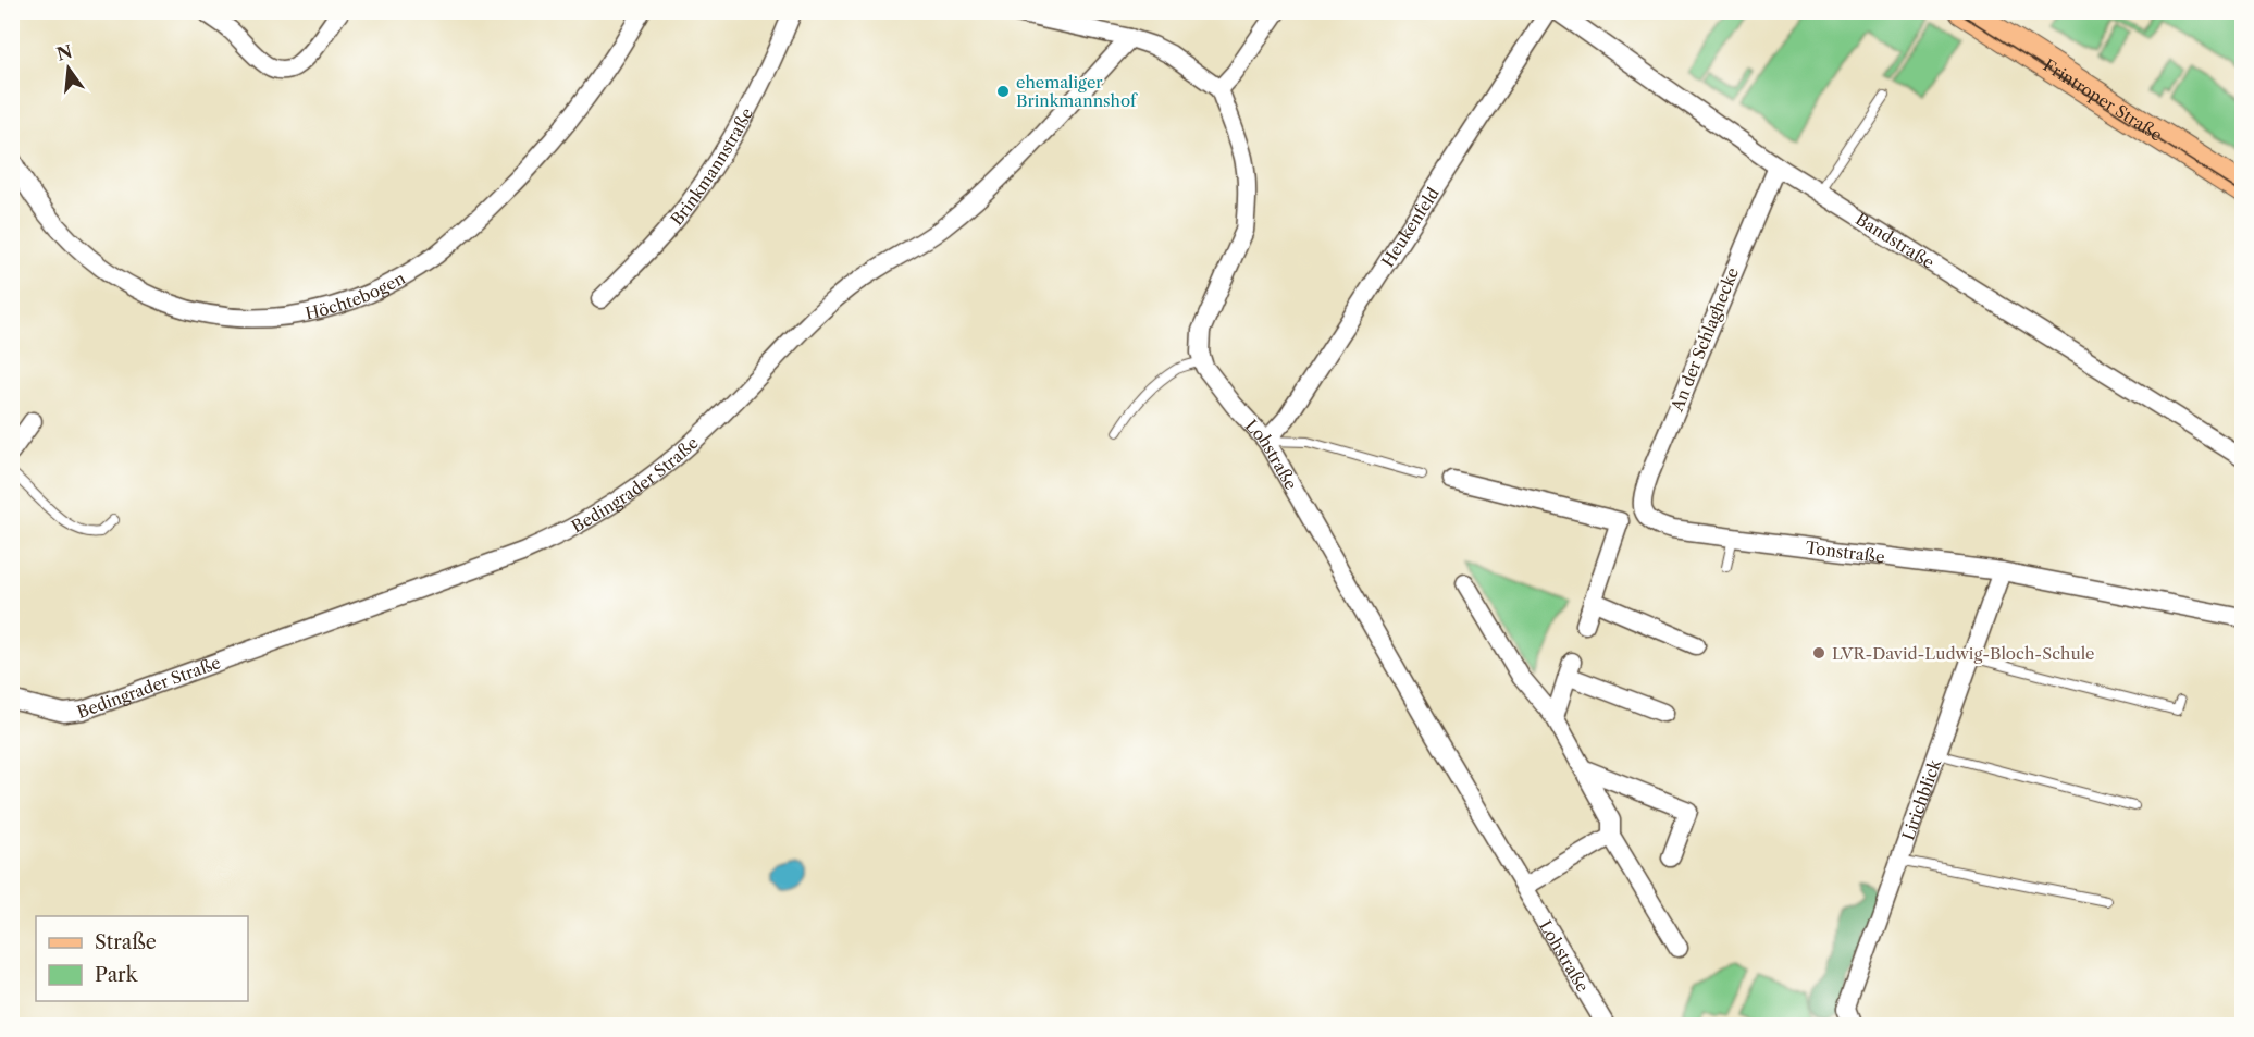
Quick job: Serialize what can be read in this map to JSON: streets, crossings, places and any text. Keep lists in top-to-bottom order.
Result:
{
  "streets": {
    "main road": ["Frintroper Straße"],
    "street": [
      "Brinkmannstraße",
      "Heukenfeld",
      "Bandstraße",
      "Höchtebogen",
      "An der Schlaghecke",
      "Lohstraße",
      "Bedingrader Straße",
      "Tonstraße",
      "Lirichblick"
    ]
  },
  "crossings": [
    ["Heukenfeld", "Lohstraße"],
    ["Bandstraße", "An der Schlaghecke"],
    ["An der Schlaghecke", "Tonstraße"],
    ["Tonstraße", "Lirichblick"]
  ],
  "places": ["ehemaliger Brinkmannshof", "LVR-David-Ludwig-Bloch-Schule"],
  "legend": ["Straße", "Park"],
  "north": "top"
}
